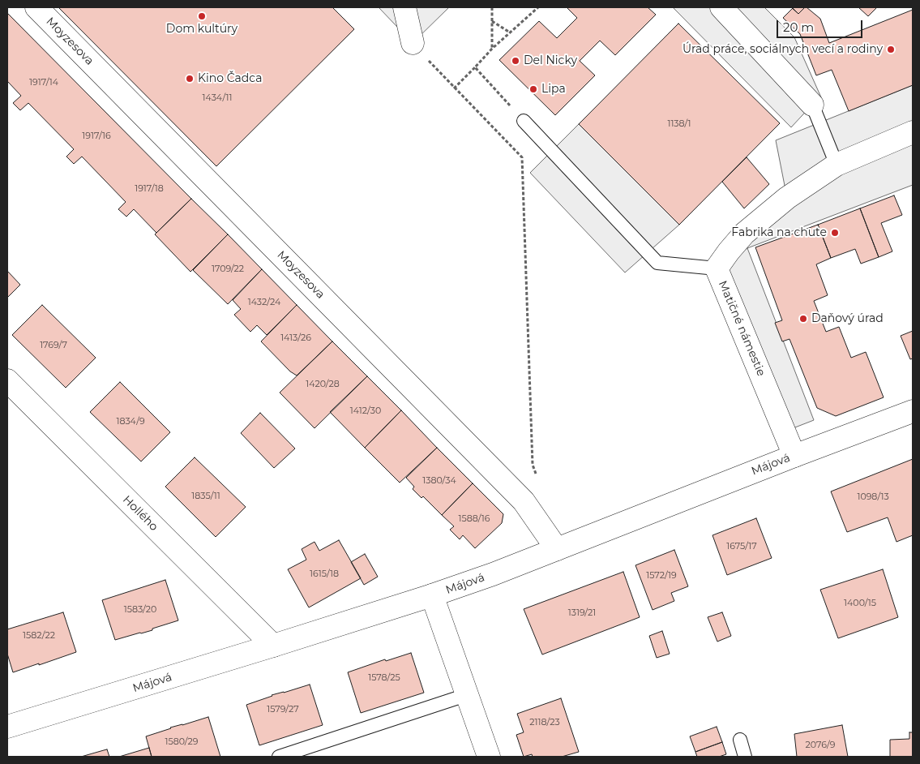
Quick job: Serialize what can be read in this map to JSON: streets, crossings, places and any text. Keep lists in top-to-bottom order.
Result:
{
  "streets": {
    "street": [
      "Moyzesova",
      "Matičné námestie",
      "Májová",
      "Hollého"
    ]
  },
  "crossings": [
    ["Moyzesova", "Májová"],
    ["Matičné námestie", "Májová"],
    ["Májová", "Hollého"]
  ],
  "places": [
    "Dom kultúry",
    "Úrad práce, sociálnych vecí a rodiny",
    "Del Nicky",
    "Kino Čadca",
    "Lipa",
    "Fabrika na chute",
    "Daňový úrad"
  ],
  "house_numbers": [
    "1917/14",
    "1434/11",
    "1138/1",
    "1917/16",
    "1917/18",
    "1709/22",
    "1432/24",
    "1413/26",
    "1769/7",
    "1420/28",
    "1412/30",
    "1834/9",
    "1380/34",
    "1835/11",
    "1098/13",
    "1588/16",
    "1675/17",
    "1615/18",
    "1572/19",
    "1400/15",
    "1583/20",
    "1319/21",
    "1582/22",
    "1578/25",
    "1579/27",
    "2118/23",
    "1580/29",
    "2076/9"
  ],
  "scale_bar": "20 m"
}
